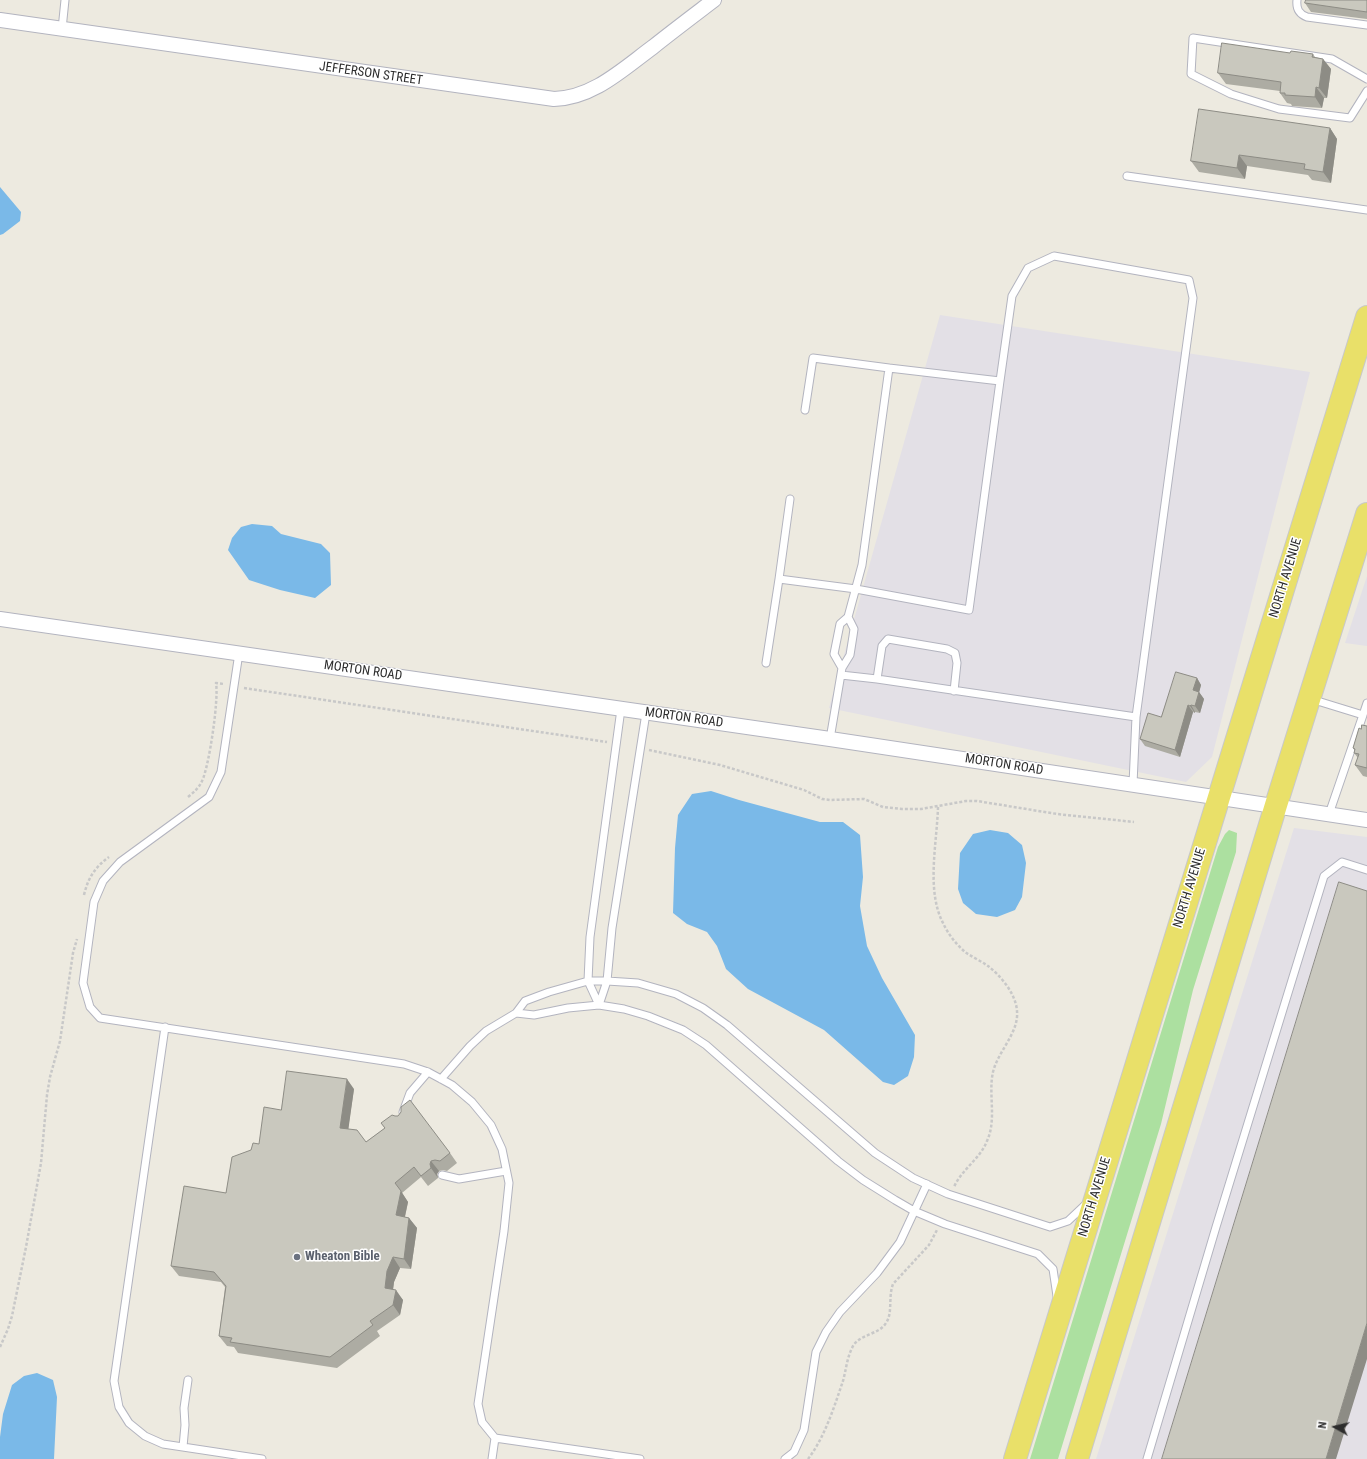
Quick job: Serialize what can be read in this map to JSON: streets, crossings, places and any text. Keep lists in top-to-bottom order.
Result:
{
  "streets": {
    "main road": ["NORTH AVENUE"],
    "street": ["JEFFERSON STREET", "MORTON ROAD"]
  },
  "crossings": [
    ["NORTH AVENUE", "MORTON ROAD"]
  ],
  "places": ["Wheaton Bible"],
  "north": "left"
}
